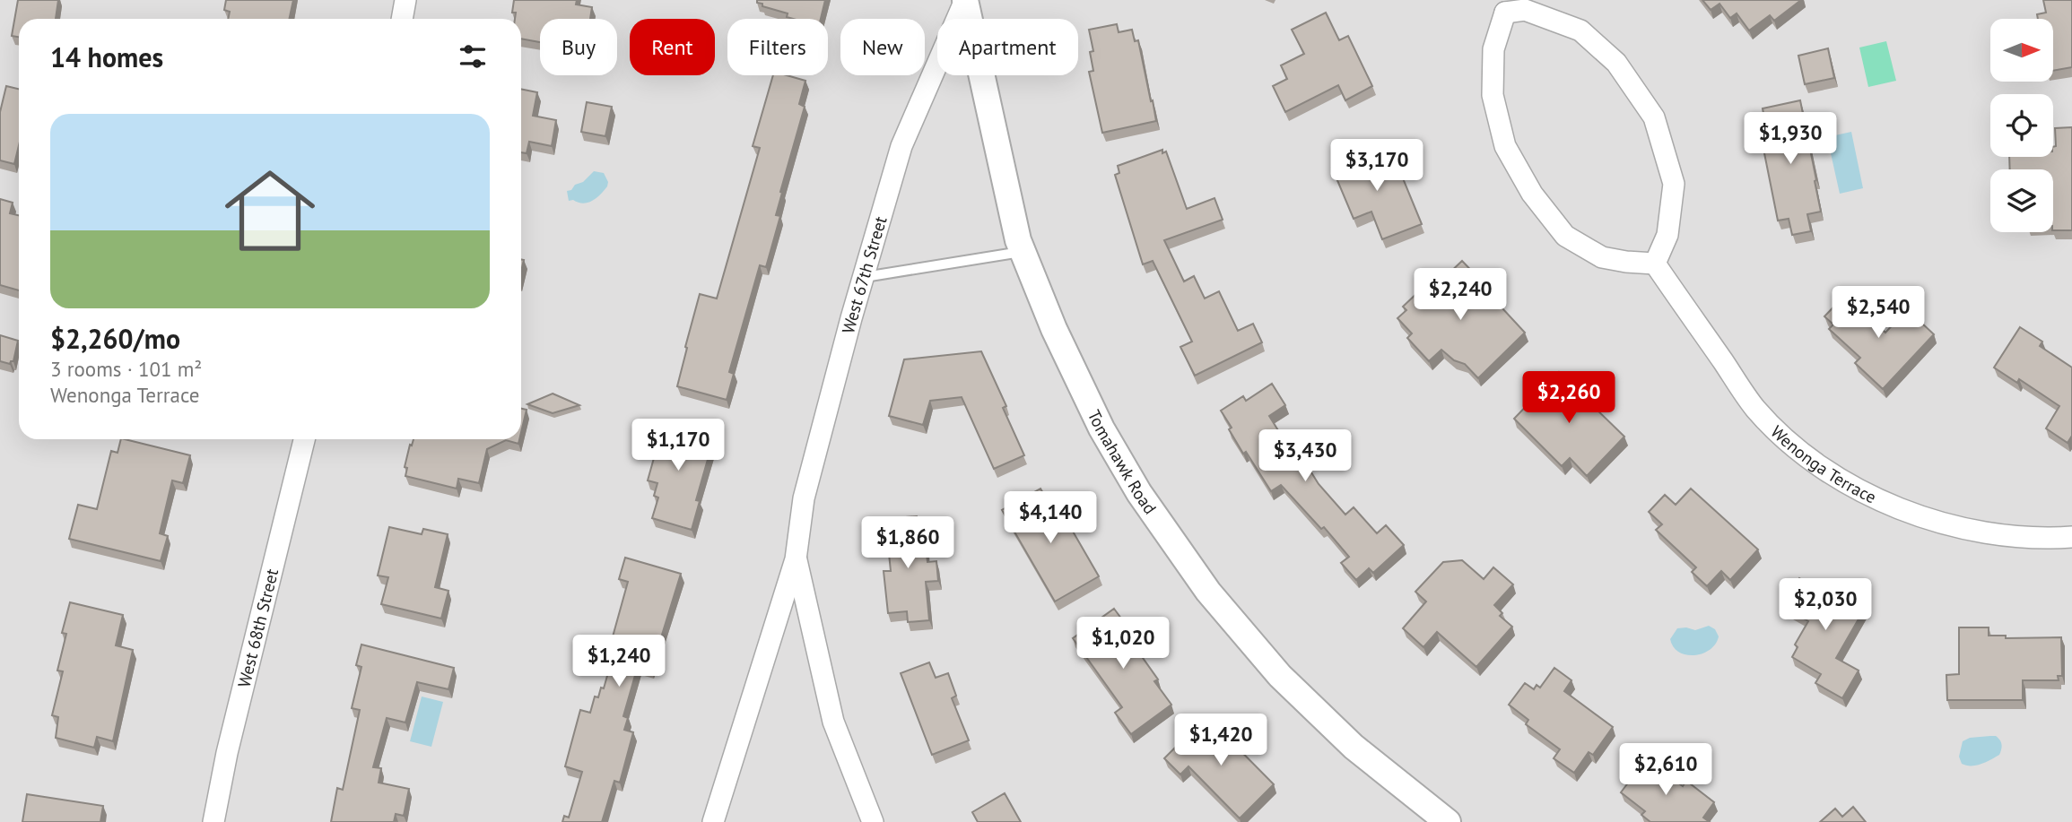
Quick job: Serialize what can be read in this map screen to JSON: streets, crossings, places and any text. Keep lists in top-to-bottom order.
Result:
{
  "streets": {
    "street": [
      "West 67th Street",
      "Tomahawk Road",
      "Wenonga Terrace",
      "West 68th Street"
    ]
  },
  "crossings": [
    ["West 67th Street", "Tomahawk Road"]
  ],
  "north": "right",
  "page": {
    "chip": [
      "Buy",
      "Rent",
      "Filters",
      "New",
      "Apartment"
    ],
    "heading": "14 homes",
    "list": [
      {
        "name": "$2,260/mo",
        "note": "3 rooms · 101 m² · Wenonga Terrace"
      }
    ],
    "price": [
      "$1,930",
      "$3,170",
      "$2,240",
      "$2,540",
      "$2,260",
      "$1,170",
      "$3,430",
      "$4,140",
      "$1,860",
      "$2,030",
      "$1,020",
      "$1,240",
      "$1,420",
      "$2,610"
    ]
  }
}
